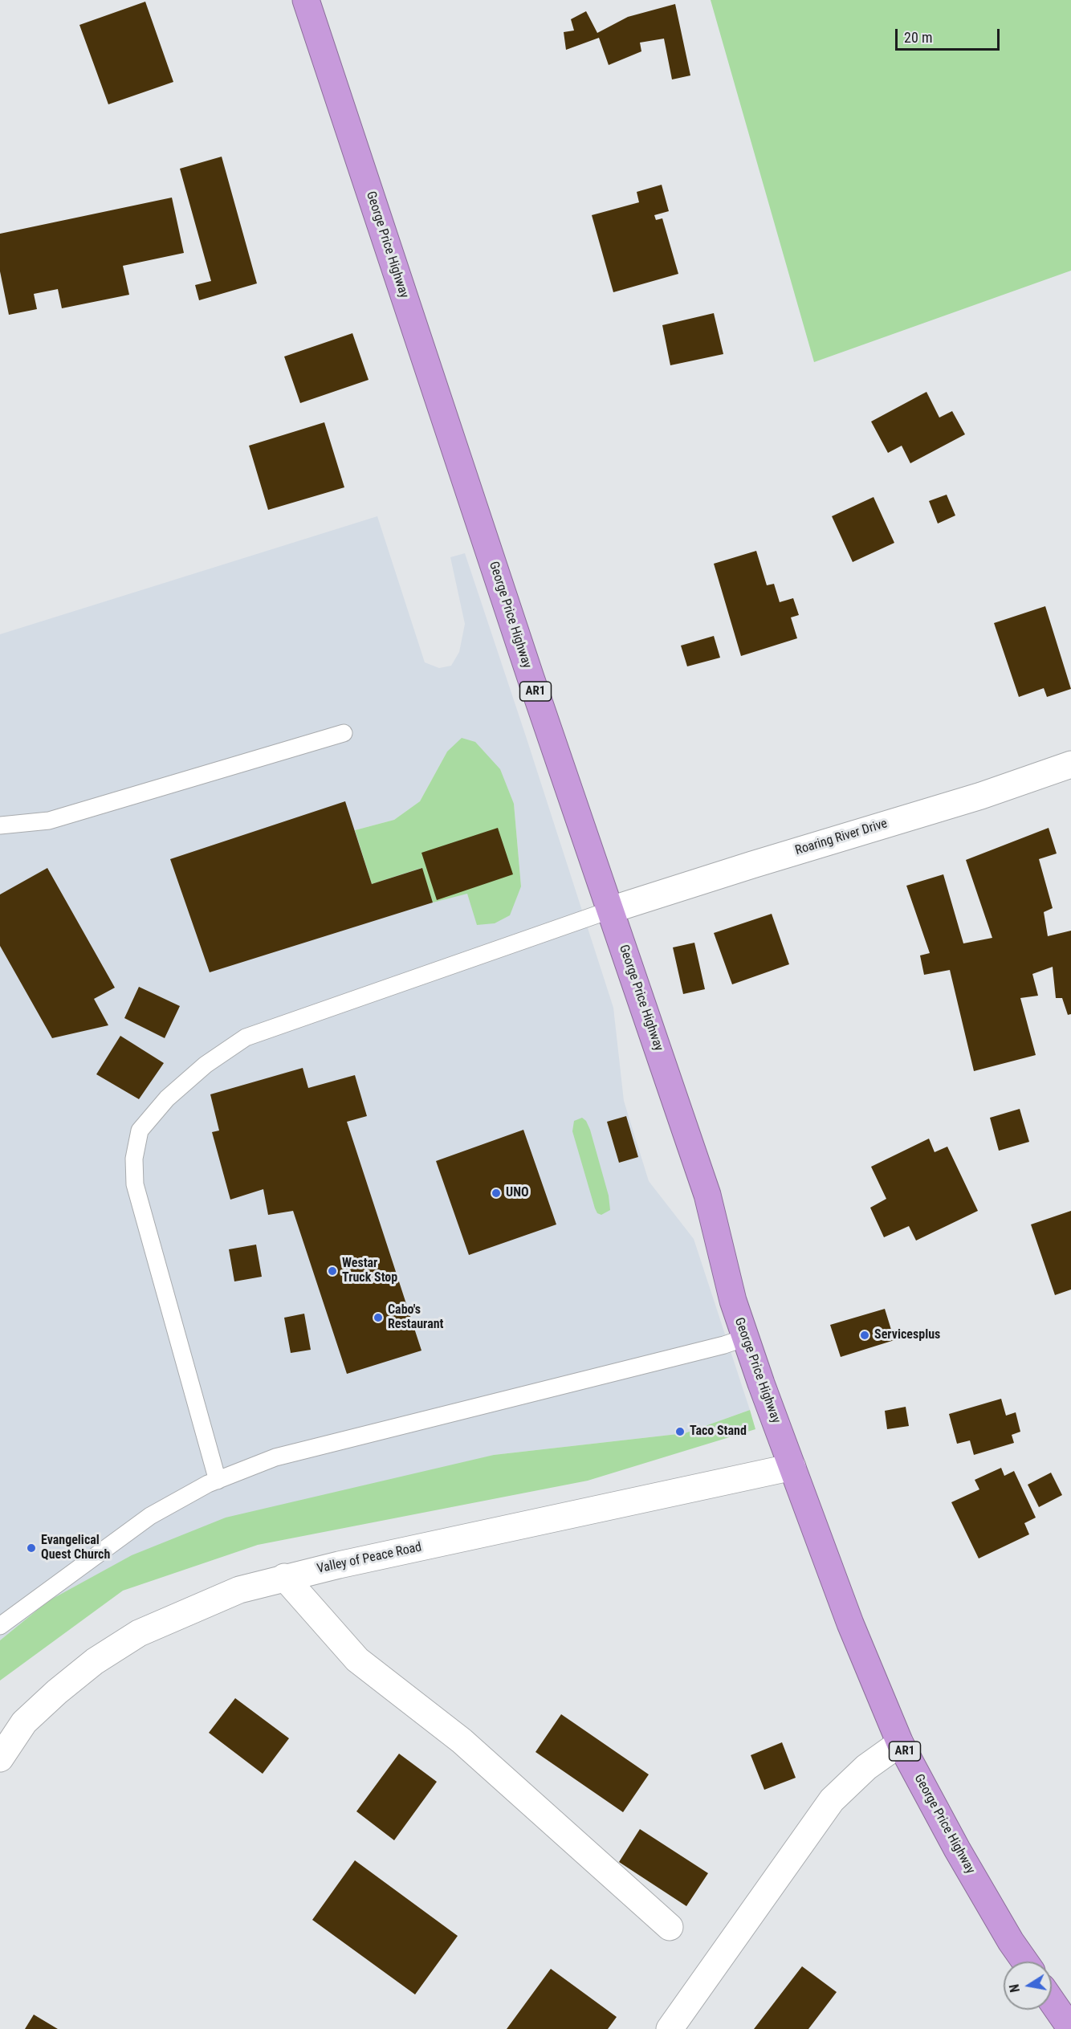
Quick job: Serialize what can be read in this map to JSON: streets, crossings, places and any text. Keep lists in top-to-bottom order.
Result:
{
  "streets": {
    "highway": ["George Price Highway", "AR1"],
    "street": ["Roaring River Drive", "Valley of Peace Road"]
  },
  "crossings": [
    ["George Price Highway", "Roaring River Drive"],
    ["George Price Highway", "Valley of Peace Road"]
  ],
  "places": [
    "UNO",
    "Westar Truck Stop",
    "Cabo's Restaurant",
    "Servicesplus",
    "Taco Stand",
    "Evangelical Quest Church"
  ],
  "scale_bar": "20 m",
  "north": "left"
}
